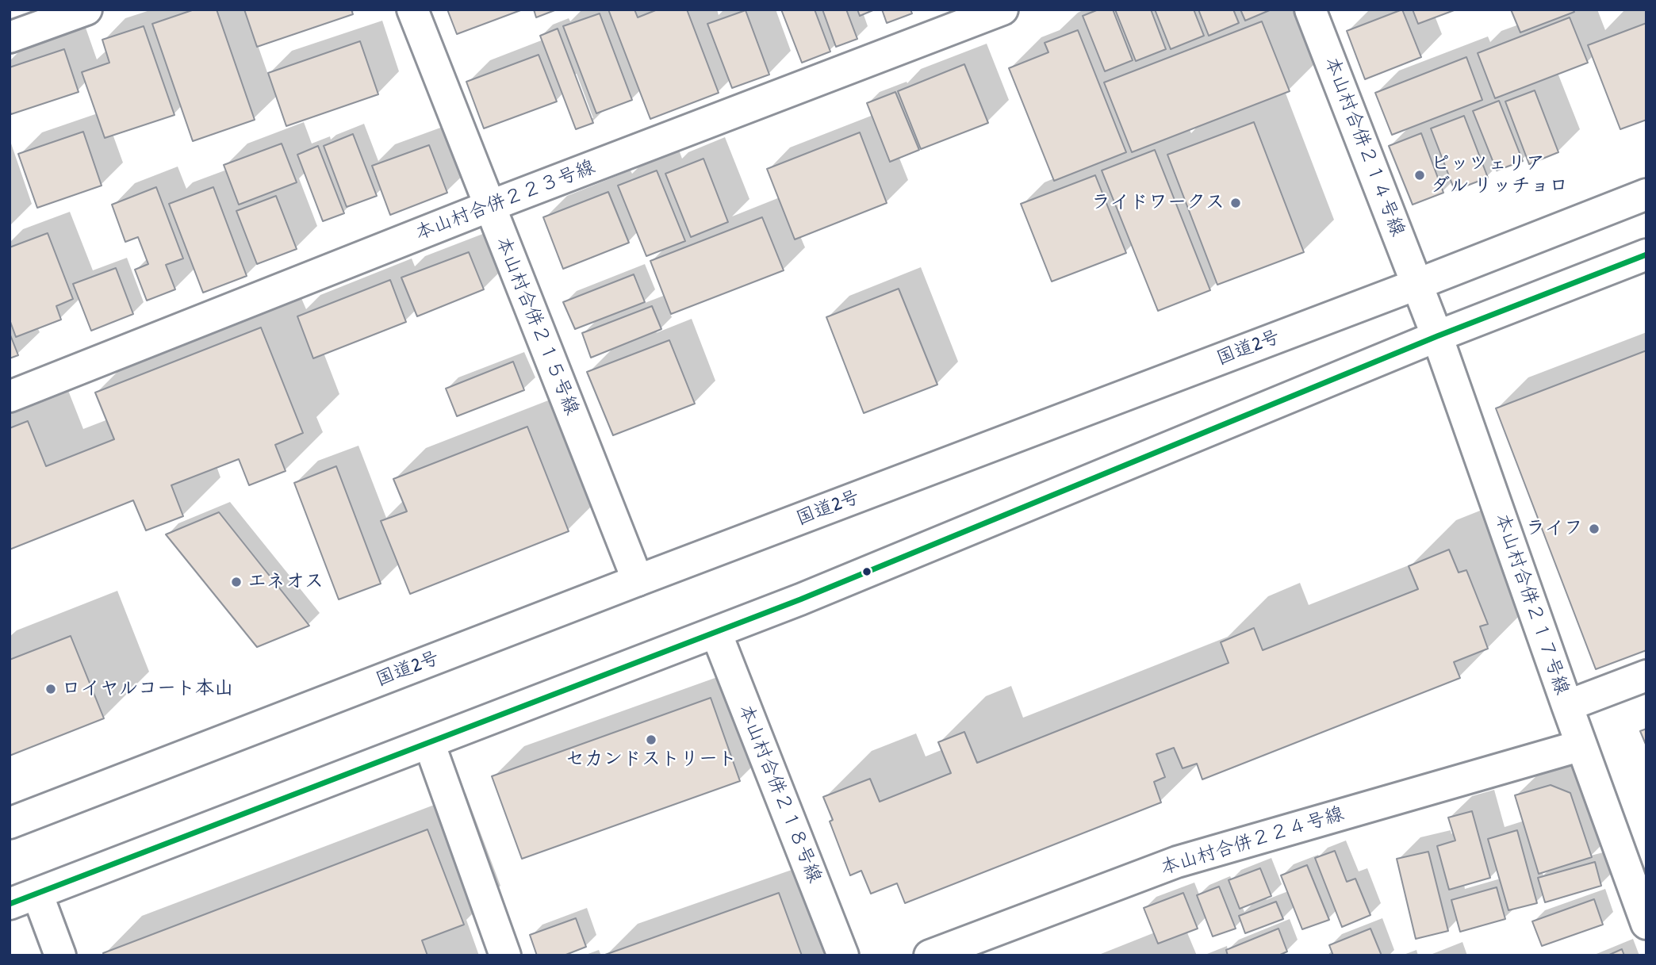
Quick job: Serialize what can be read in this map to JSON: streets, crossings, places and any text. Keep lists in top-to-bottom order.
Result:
{
  "streets": {
    "main road": [
      "本山村合併２１４号線",
      "本山村合併２２３号線",
      "本山村合併２１５号線",
      "国道2号",
      "本山村合併２１７号線",
      "本山村合併２１８号線",
      "本山村合併２２４号線"
    ]
  },
  "crossings": [
    ["本山村合併２１４号線", "国道2号"],
    ["本山村合併２１４号線", "本山村合併２１７号線"],
    ["本山村合併２２３号線", "本山村合併２１５号線"],
    ["本山村合併２１５号線", "国道2号"],
    ["国道2号", "本山村合併２１７号線"],
    ["本山村合併２１７号線", "本山村合併２２４号線"]
  ],
  "places": [
    "ピッツェリア ダル リッチョロ",
    "ライドワークス",
    "ライフ",
    "エネオス",
    "ロイヤルコート本山",
    "セカンドストリート"
  ]
}
